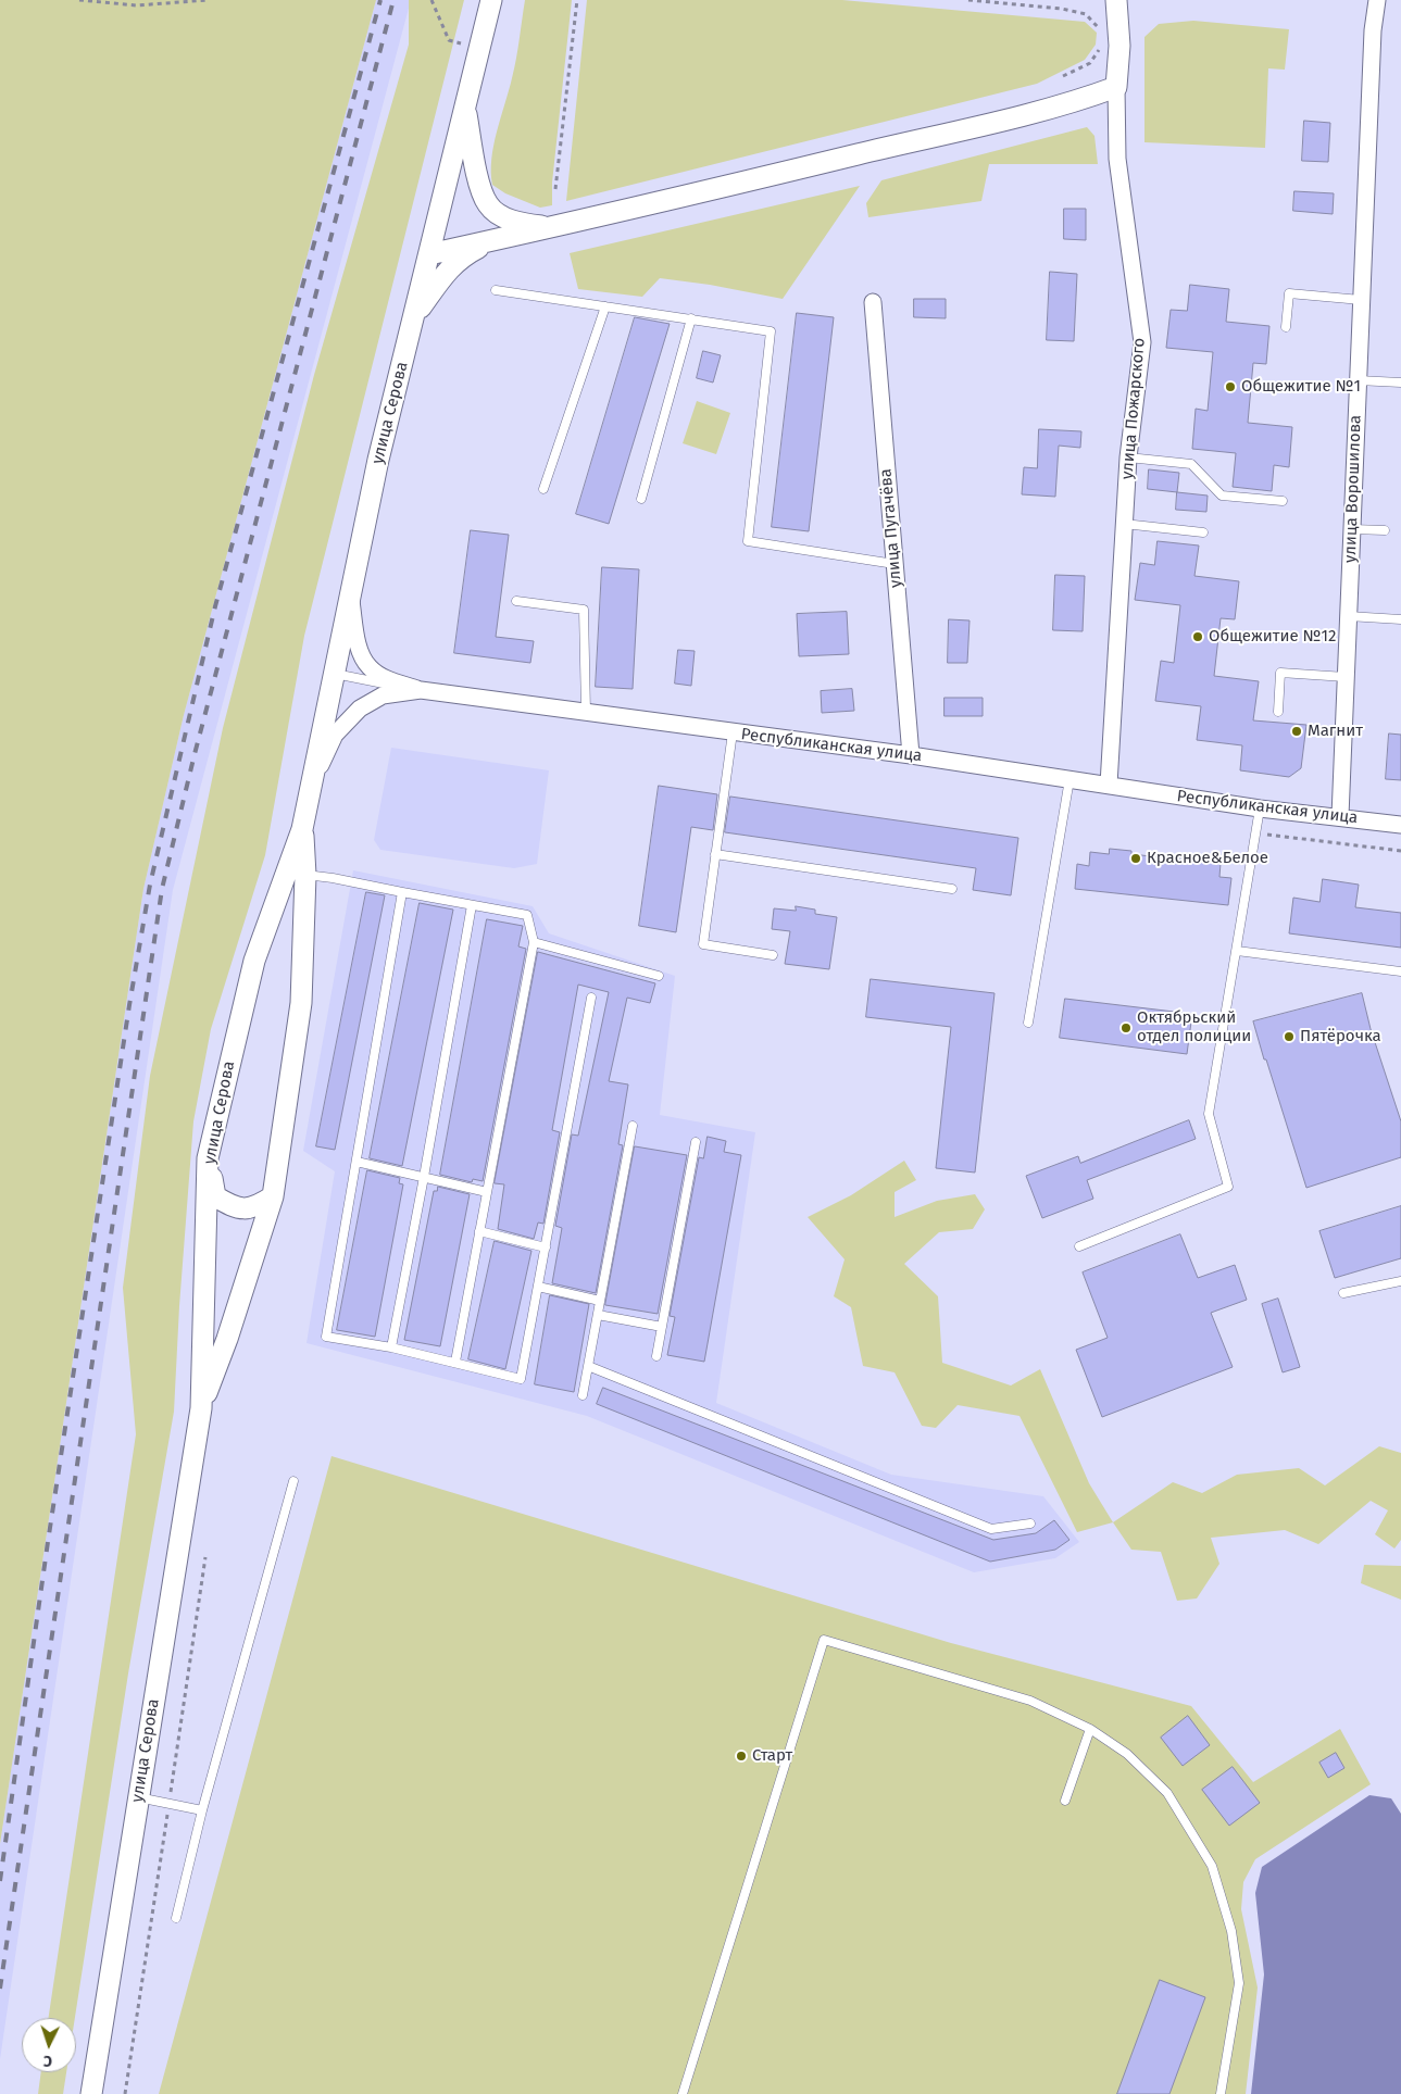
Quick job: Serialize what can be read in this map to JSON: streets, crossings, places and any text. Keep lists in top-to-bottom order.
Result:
{
  "streets": {
    "street": [
      "улица Пожарского",
      "улица Серова",
      "улица Ворошилова",
      "улица Пугачёва",
      "Республиканская улица"
    ]
  },
  "crossings": [
    ["улица Пожарского", "Республиканская улица"],
    ["улица Серова", "Республиканская улица"],
    ["улица Ворошилова", "Республиканская улица"],
    ["улица Пугачёва", "Республиканская улица"]
  ],
  "places": [
    "Общежитие №1",
    "Общежитие №12",
    "Магнит",
    "Красное&Белое",
    "Октябрьский отдел полиции",
    "Пятёрочка",
    "Старт"
  ],
  "north": "bottom"
}
